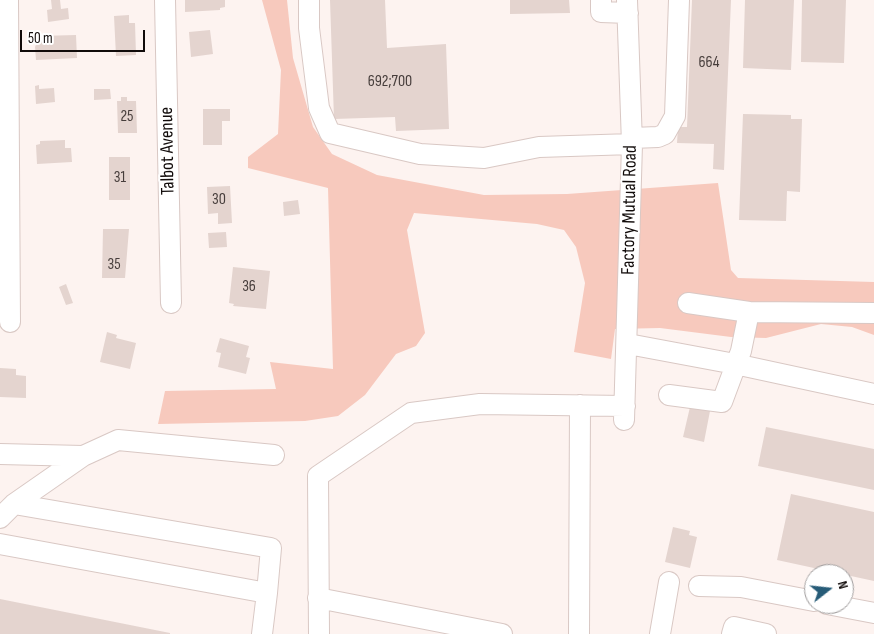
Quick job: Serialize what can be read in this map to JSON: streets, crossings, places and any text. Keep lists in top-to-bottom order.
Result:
{
  "streets": {
    "street": ["Talbot Avenue", "Factory Mutual Road"]
  },
  "house_numbers": [
    "664",
    "692;700",
    "25",
    "31",
    "30",
    "35",
    "36"
  ],
  "scale_bar": "50 m",
  "north": "right"
}
